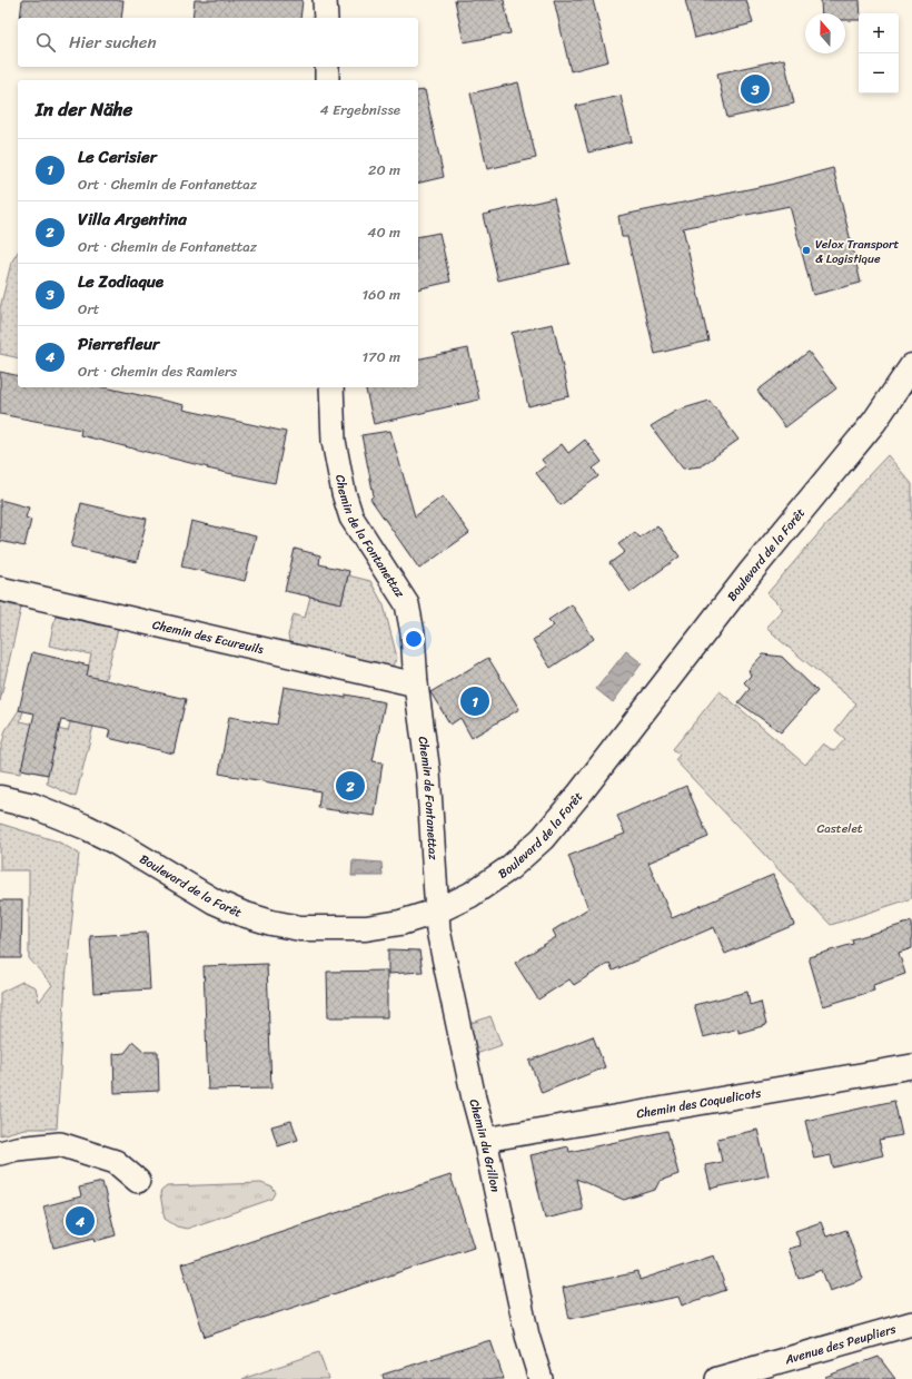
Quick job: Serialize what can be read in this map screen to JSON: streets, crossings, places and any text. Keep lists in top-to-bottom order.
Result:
{
  "streets": {
    "street": [
      "Chemin de la Fontanettaz",
      "Boulevard de la Forêt",
      "Chemin des Ecureuils",
      "Chemin de Fontanettaz",
      "Chemin des Coquelicots",
      "Chemin du Grillon",
      "Avenue des Peupliers"
    ]
  },
  "crossings": [
    ["Chemin de la Fontanettaz", "Chemin des Ecureuils"],
    ["Chemin de la Fontanettaz", "Chemin de Fontanettaz"],
    ["Boulevard de la Forêt", "Chemin de Fontanettaz"],
    ["Boulevard de la Forêt", "Chemin du Grillon"],
    ["Chemin des Ecureuils", "Chemin de Fontanettaz"],
    ["Chemin de Fontanettaz", "Chemin du Grillon"],
    ["Chemin des Coquelicots", "Chemin du Grillon"]
  ],
  "parks": ["Castelet"],
  "places": ["Velox Transport & Logistique"],
  "north": "top",
  "page": {
    "map_buttons": ["+", "−"],
    "search": "Hier suchen",
    "pins": [
      "3",
      "1",
      "2",
      "4"
    ],
    "heading": ["In der Nähe", "4 Ergebnisse"],
    "list": [
      {
        "mark": "1",
        "name": "Le Cerisier",
        "note": "Ort · Chemin de Fontanettaz",
        "value": "20 m"
      },
      {
        "mark": "2",
        "name": "Villa Argentina",
        "note": "Ort · Chemin de Fontanettaz",
        "value": "40 m"
      },
      {
        "mark": "3",
        "name": "Le Zodiaque",
        "note": "Ort",
        "value": "160 m"
      },
      {
        "mark": "4",
        "name": "Pierrefleur",
        "note": "Ort · Chemin des Ramiers",
        "value": "170 m"
      }
    ]
  }
}
